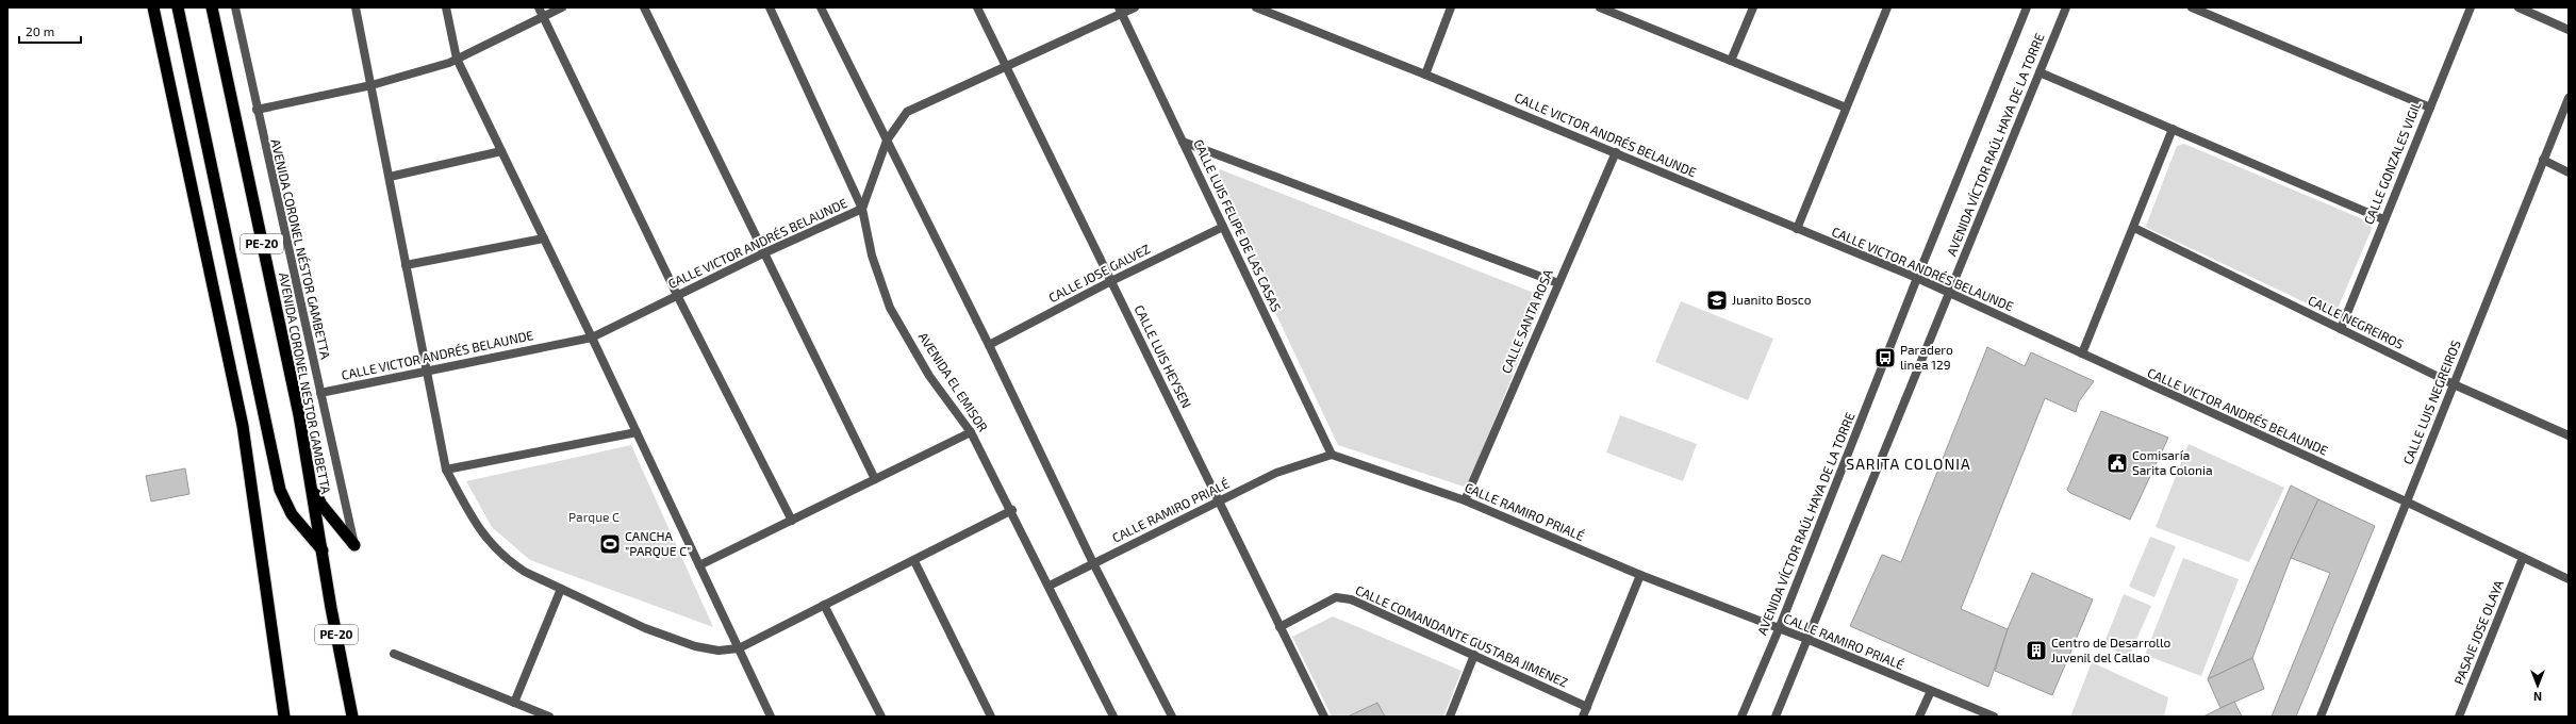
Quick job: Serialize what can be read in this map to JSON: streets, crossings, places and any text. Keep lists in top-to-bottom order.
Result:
{
  "streets": {
    "highway": ["PE-20", "AVENIDA CORONEL NESTOR GAMBETTA"],
    "street": [
      "CALLE VICTOR ANDRÉS BELAUNDE",
      "AVENIDA VÍCTOR RAÚL HAYA DE LA TORRE",
      "CALLE GONZALES VIGIL",
      "CALLE LUIS FELIPE DE LAS CASAS",
      "AVENIDA CORONEL NÉSTOR GAMBETTA",
      "CALLE JOSE GALVEZ",
      "CALLE SANTA ROSA",
      "CALLE NEGREIROS",
      "CALLE LUIS HEYSEN",
      "AVENIDA EL EMISOR",
      "CALLE LUIS NEGREIROS",
      "CALLE RAMIRO PRIALÉ",
      "PASAJE JOSE OLAYA",
      "CALLE COMANDANTE GUSTABA JIMENEZ"
    ]
  },
  "crossings": [
    ["CALLE VICTOR ANDRÉS BELAUNDE", "AVENIDA VÍCTOR RAÚL HAYA DE LA TORRE"],
    ["CALLE VICTOR ANDRÉS BELAUNDE", "CALLE LUIS FELIPE DE LAS CASAS"],
    ["CALLE VICTOR ANDRÉS BELAUNDE", "AVENIDA CORONEL NÉSTOR GAMBETTA"],
    ["CALLE VICTOR ANDRÉS BELAUNDE", "CALLE SANTA ROSA"],
    ["CALLE VICTOR ANDRÉS BELAUNDE", "CALLE LUIS HEYSEN"],
    ["CALLE VICTOR ANDRÉS BELAUNDE", "AVENIDA EL EMISOR"],
    ["CALLE VICTOR ANDRÉS BELAUNDE", "CALLE LUIS NEGREIROS"],
    ["CALLE VICTOR ANDRÉS BELAUNDE", "PASAJE JOSE OLAYA"],
    ["AVENIDA VÍCTOR RAÚL HAYA DE LA TORRE", "CALLE RAMIRO PRIALÉ"],
    ["CALLE GONZALES VIGIL", "CALLE NEGREIROS"],
    ["CALLE LUIS FELIPE DE LAS CASAS", "CALLE JOSE GALVEZ"],
    ["CALLE LUIS FELIPE DE LAS CASAS", "CALLE RAMIRO PRIALÉ"],
    ["CALLE JOSE GALVEZ", "CALLE LUIS HEYSEN"],
    ["CALLE SANTA ROSA", "CALLE RAMIRO PRIALÉ"],
    ["CALLE NEGREIROS", "CALLE LUIS NEGREIROS"],
    ["CALLE LUIS HEYSEN", "CALLE RAMIRO PRIALÉ"],
    ["CALLE LUIS HEYSEN", "CALLE COMANDANTE GUSTABA JIMENEZ"],
    ["AVENIDA EL EMISOR", "CALLE RAMIRO PRIALÉ"]
  ],
  "districts": ["SARITA COLONIA"],
  "parks": ["Parque C"],
  "places": {
    "school or university": ["Juanito Bosco"],
    "bus stop": ["Paradero linea 129"],
    "public building": ["Comisaría Sarita Colonia"],
    "sports": ["CANCHA \"PARQUE C\""],
    "building": ["Centro de Desarrollo Juvenil del Callao"]
  },
  "scale_bar": "20 m",
  "north": "bottom"
}
